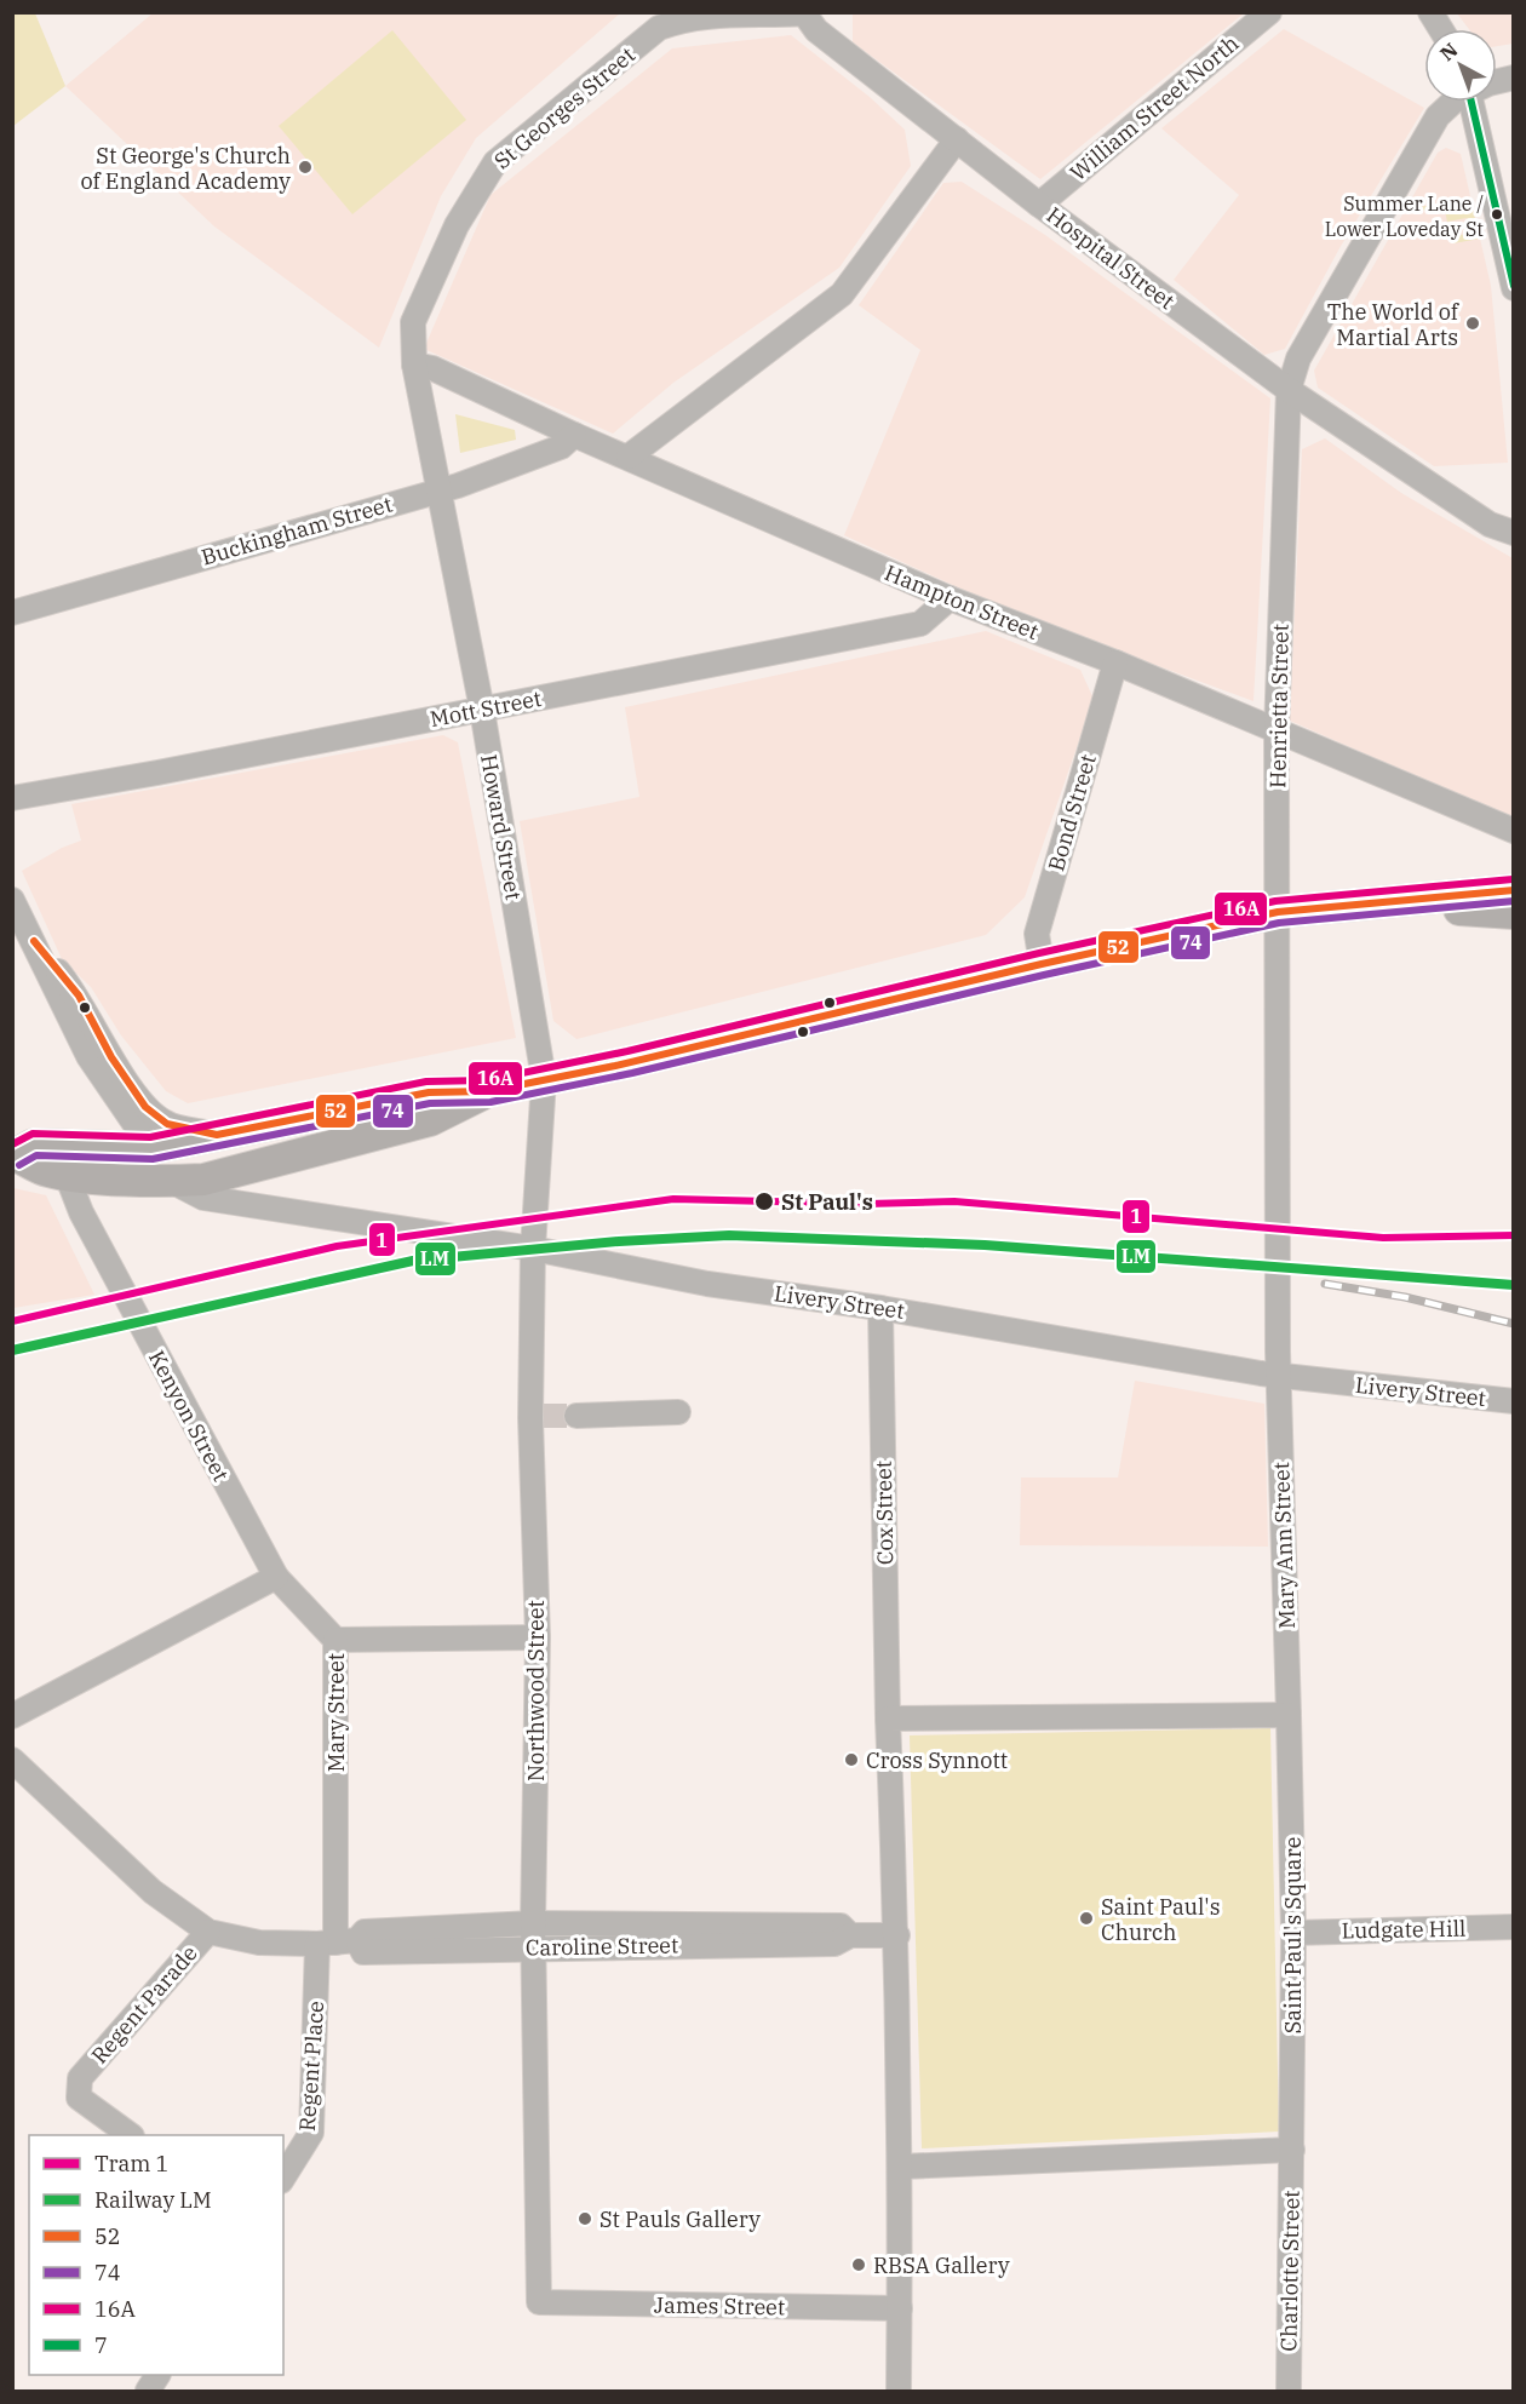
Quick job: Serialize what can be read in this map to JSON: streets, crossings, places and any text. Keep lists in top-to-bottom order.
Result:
{
  "streets": {
    "street": [
      "St Georges Street",
      "William Street North",
      "Hospital Street",
      "Buckingham Street",
      "Hampton Street",
      "Henrietta Street",
      "Mott Street",
      "Bond Street",
      "Howard Street",
      "Livery Street",
      "Kenyon Street",
      "Cox Street",
      "Mary Ann Street",
      "Northwood Street",
      "Mary Street",
      "Ludgate Hill",
      "Saint Paul's Square",
      "Caroline Street",
      "Regent Parade",
      "Regent Place",
      "Charlotte Street",
      "James Street"
    ]
  },
  "crossings": [
    ["St Georges Street", "Hospital Street"],
    ["St Georges Street", "Buckingham Street"],
    ["St Georges Street", "Hampton Street"],
    ["St Georges Street", "Howard Street"],
    ["William Street North", "Hospital Street"],
    ["Hospital Street", "Henrietta Street"],
    ["Buckingham Street", "Hampton Street"],
    ["Buckingham Street", "Howard Street"],
    ["Hampton Street", "Henrietta Street"],
    ["Hampton Street", "Mott Street"],
    ["Hampton Street", "Bond Street"],
    ["Henrietta Street", "Livery Street"],
    ["Henrietta Street", "Mary Ann Street"],
    ["Mott Street", "Howard Street"],
    ["Howard Street", "Northwood Street"],
    ["Livery Street", "Cox Street"],
    ["Livery Street", "Mary Ann Street"],
    ["Livery Street", "Northwood Street"],
    ["Kenyon Street", "Mary Street"],
    ["Mary Ann Street", "Saint Paul's Square"],
    ["Northwood Street", "Mary Street"],
    ["Northwood Street", "Caroline Street"],
    ["Northwood Street", "James Street"],
    ["Mary Street", "Caroline Street"],
    ["Mary Street", "Regent Place"],
    ["Ludgate Hill", "Saint Paul's Square"],
    ["Saint Paul's Square", "Charlotte Street"],
    ["Caroline Street", "Regent Parade"],
    ["Caroline Street", "Regent Place"]
  ],
  "places": [
    "St George's Church of England Academy",
    "Summer Lane / Lower Loveday St",
    "The World of Martial Arts",
    "St Paul's",
    "Cross Synnott",
    "Saint Paul's Church",
    "St Pauls Gallery",
    "RBSA Gallery"
  ],
  "lines": [
    "transit line 7",
    "transit line 16A",
    "transit line 52",
    "transit line 74",
    "tram line 1",
    "rail line LM"
  ],
  "legend": [
    "Tram 1",
    "Railway LM",
    "52",
    "74",
    "16A",
    "7"
  ],
  "north": "top left"
}
